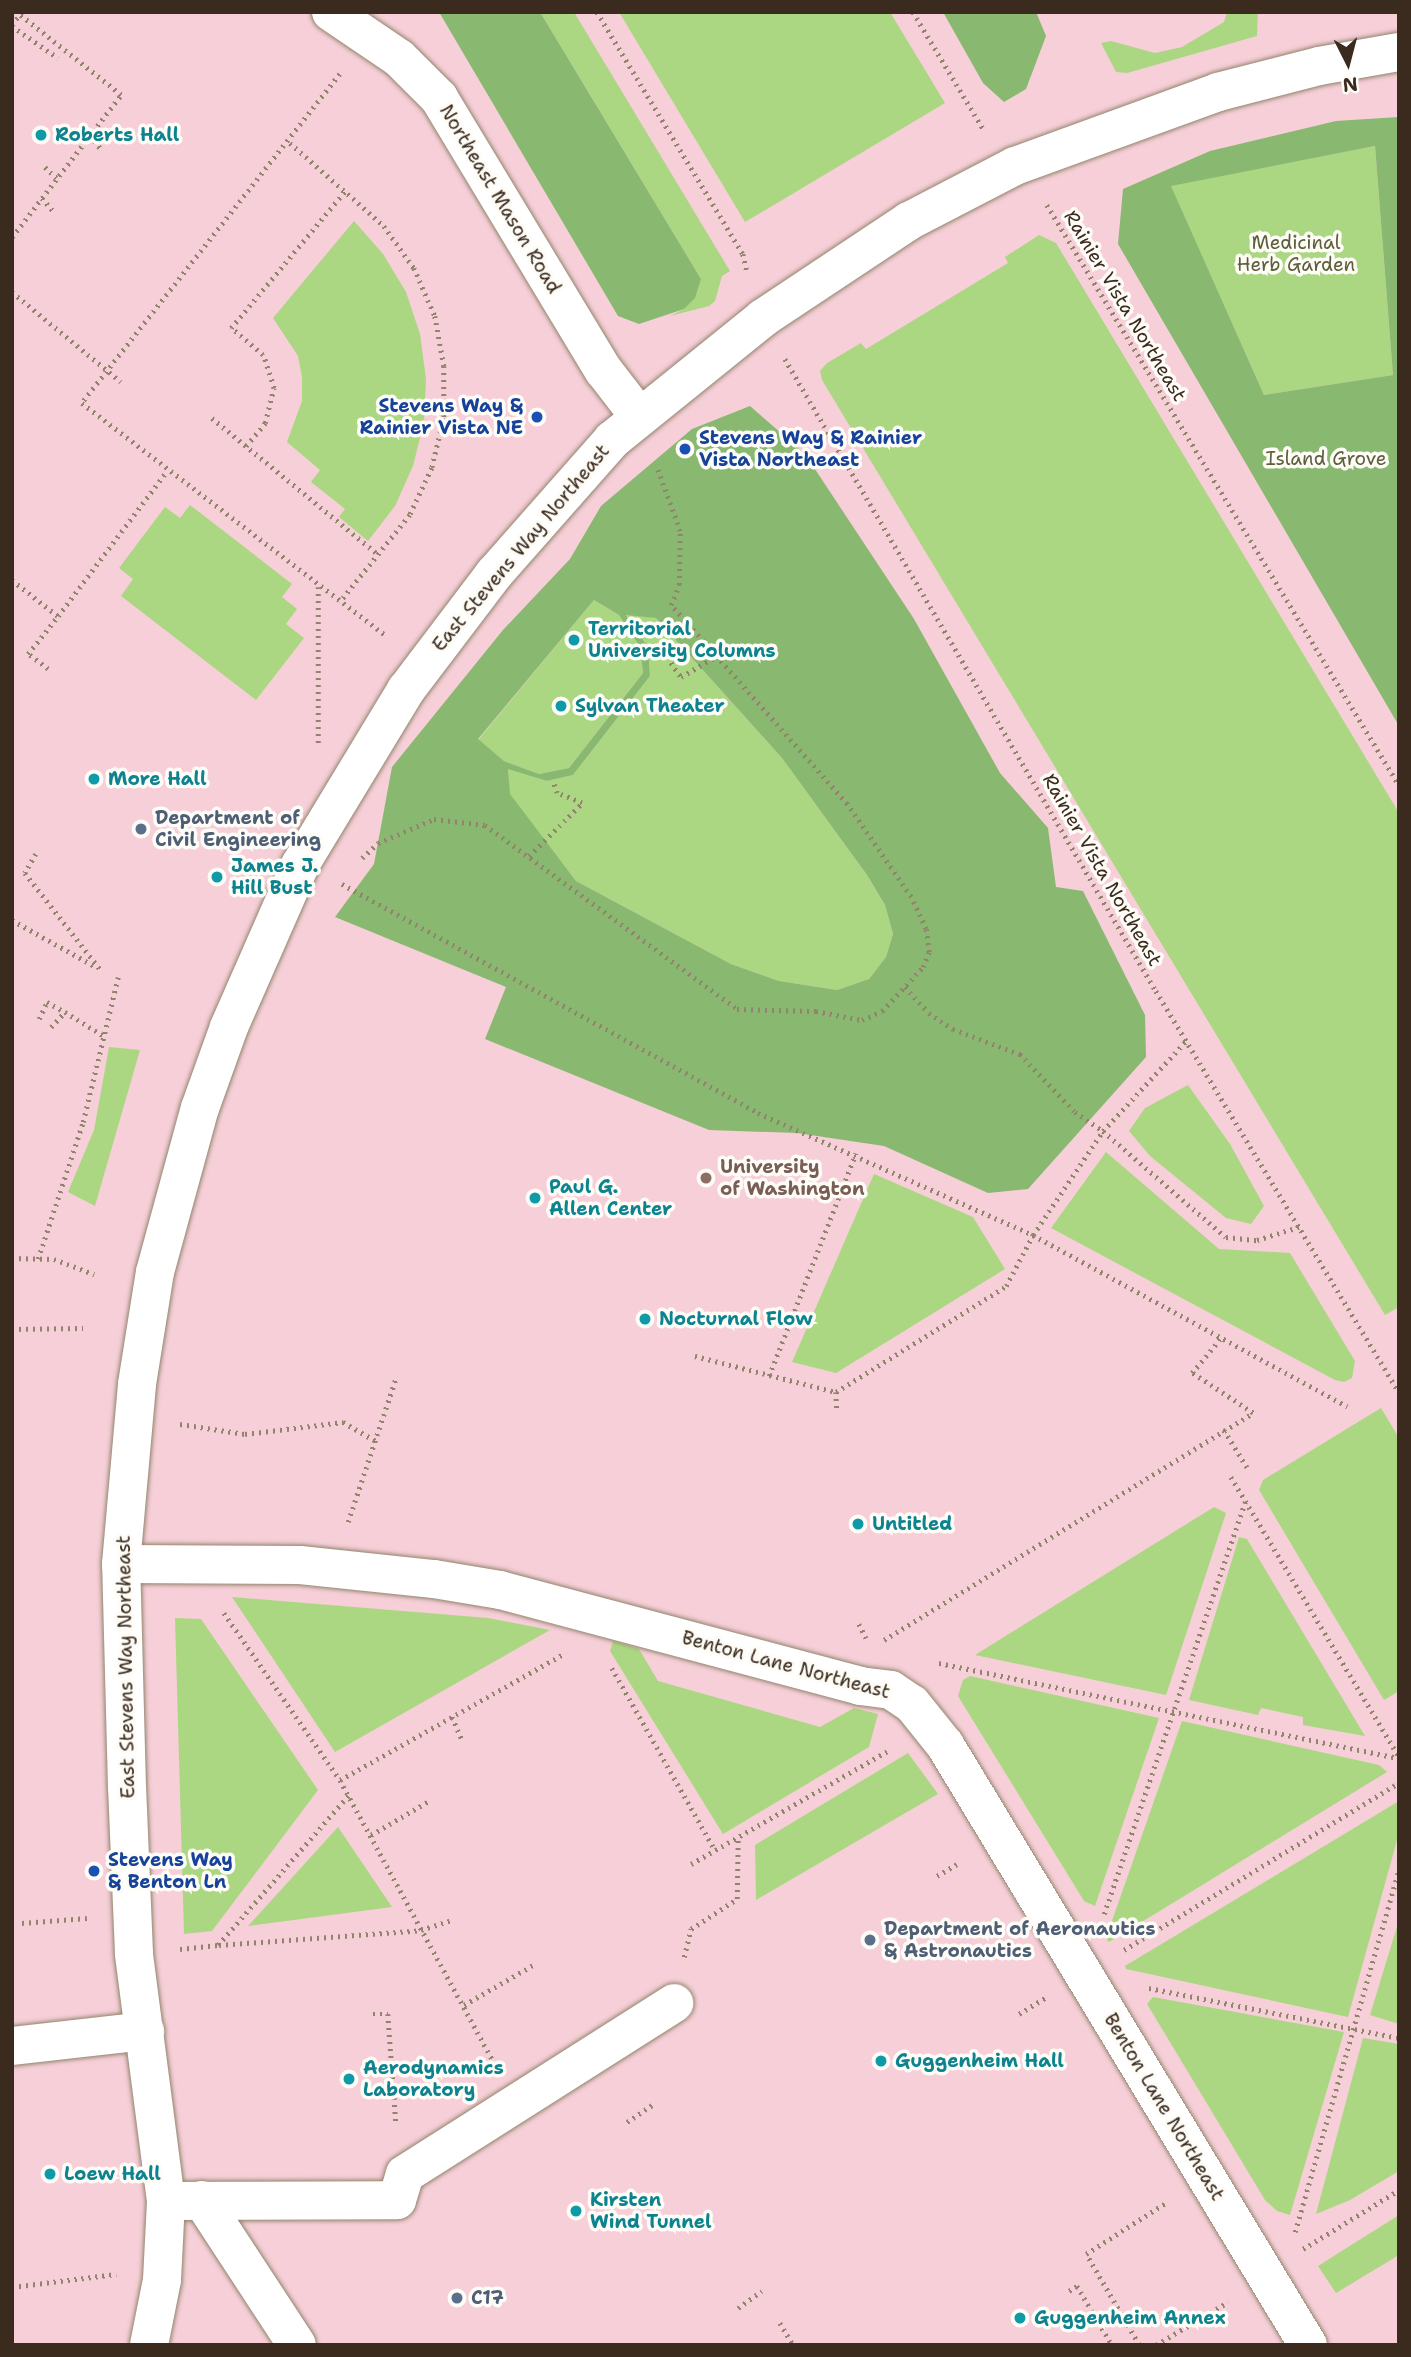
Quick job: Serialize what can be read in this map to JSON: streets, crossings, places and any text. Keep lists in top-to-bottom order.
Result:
{
  "streets": {
    "street": ["Northeast Mason Road", "East Stevens Way Northeast", "Benton Lane Northeast"],
    "path": ["Rainier Vista Northeast"]
  },
  "crossings": [
    ["Northeast Mason Road", "East Stevens Way Northeast"],
    ["East Stevens Way Northeast", "Benton Lane Northeast"]
  ],
  "parks": ["Medicinal Herb Garden", "Island Grove"],
  "places": [
    "Roberts Hall",
    "Stevens Way & Rainier Vista NE",
    "Stevens Way & Rainier Vista Northeast",
    "Territorial University Columns",
    "Sylvan Theater",
    "More Hall",
    "Department of Civil Engineering",
    "James J. Hill Bust",
    "University of Washington",
    "Paul G. Allen Center",
    "Nocturnal Flow",
    "Untitled",
    "Stevens Way & Benton Ln",
    "Department of Aeronautics & Astronautics",
    "Guggenheim Hall",
    "Aerodynamics Laboratory",
    "Loew Hall",
    "Kirsten Wind Tunnel",
    "C17",
    "Guggenheim Annex"
  ],
  "north": "bottom"
}
